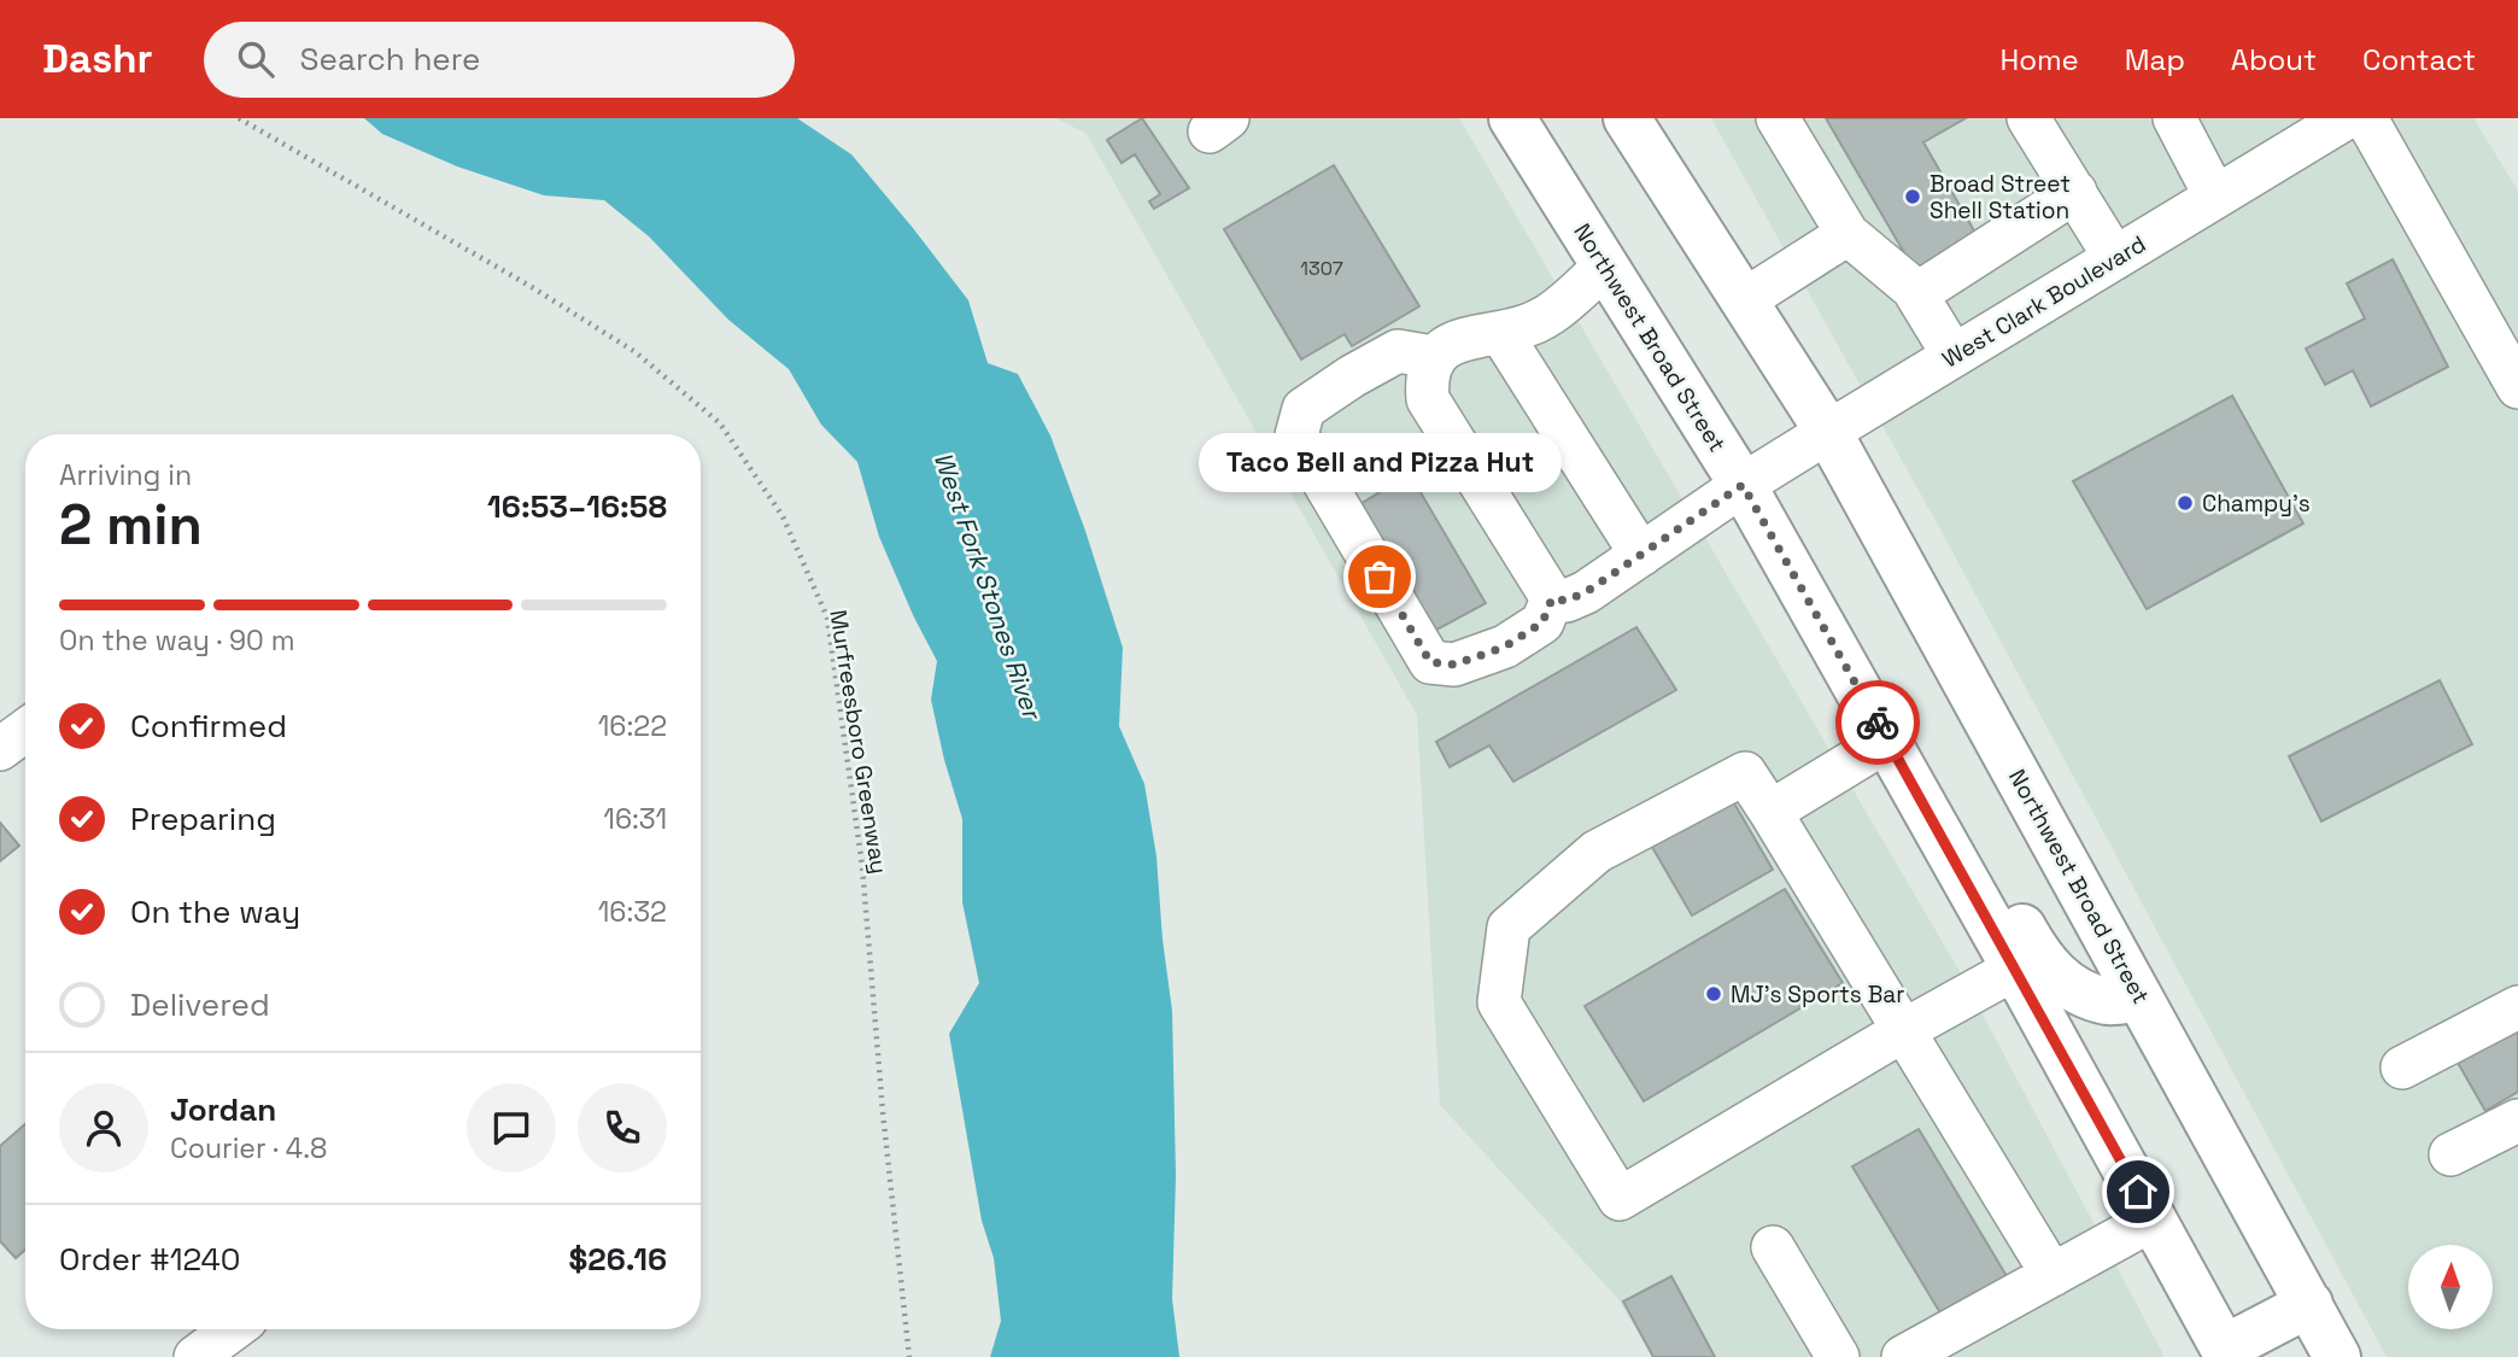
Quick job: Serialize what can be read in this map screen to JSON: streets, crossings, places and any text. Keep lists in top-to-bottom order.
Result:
{
  "streets": {
    "main road": ["Northwest Broad Street"],
    "street": ["West Clark Boulevard"],
    "path": ["Murfreesboro Greenway"]
  },
  "crossings": [
    ["West Clark Boulevard", "Northwest Broad Street"]
  ],
  "water": ["West Fork Stones River"],
  "places": [
    "Broad Street Shell Station",
    "Champy's",
    "Taco Bell and Pizza Hut",
    "MJ's Sports Bar"
  ],
  "house_numbers": ["1307"],
  "north": "top",
  "page": {
    "header": "Dashr",
    "search": "Search here",
    "nav": [
      "Home",
      "Map",
      "About",
      "Contact"
    ],
    "bubble": "Taco Bell and Pizza Hut",
    "heading": ["2 min", "Arriving in", "16:53–16:58"],
    "panel": [
      "Jordan",
      "Courier · 4.8",
      "Order #1240",
      "$26.16"
    ],
    "bar": "On the way · 90 m",
    "list": [
      ["Confirmed", "16:22"],
      ["Preparing", "16:31"],
      ["On the way", "16:32"],
      "Delivered"
    ]
  }
}
